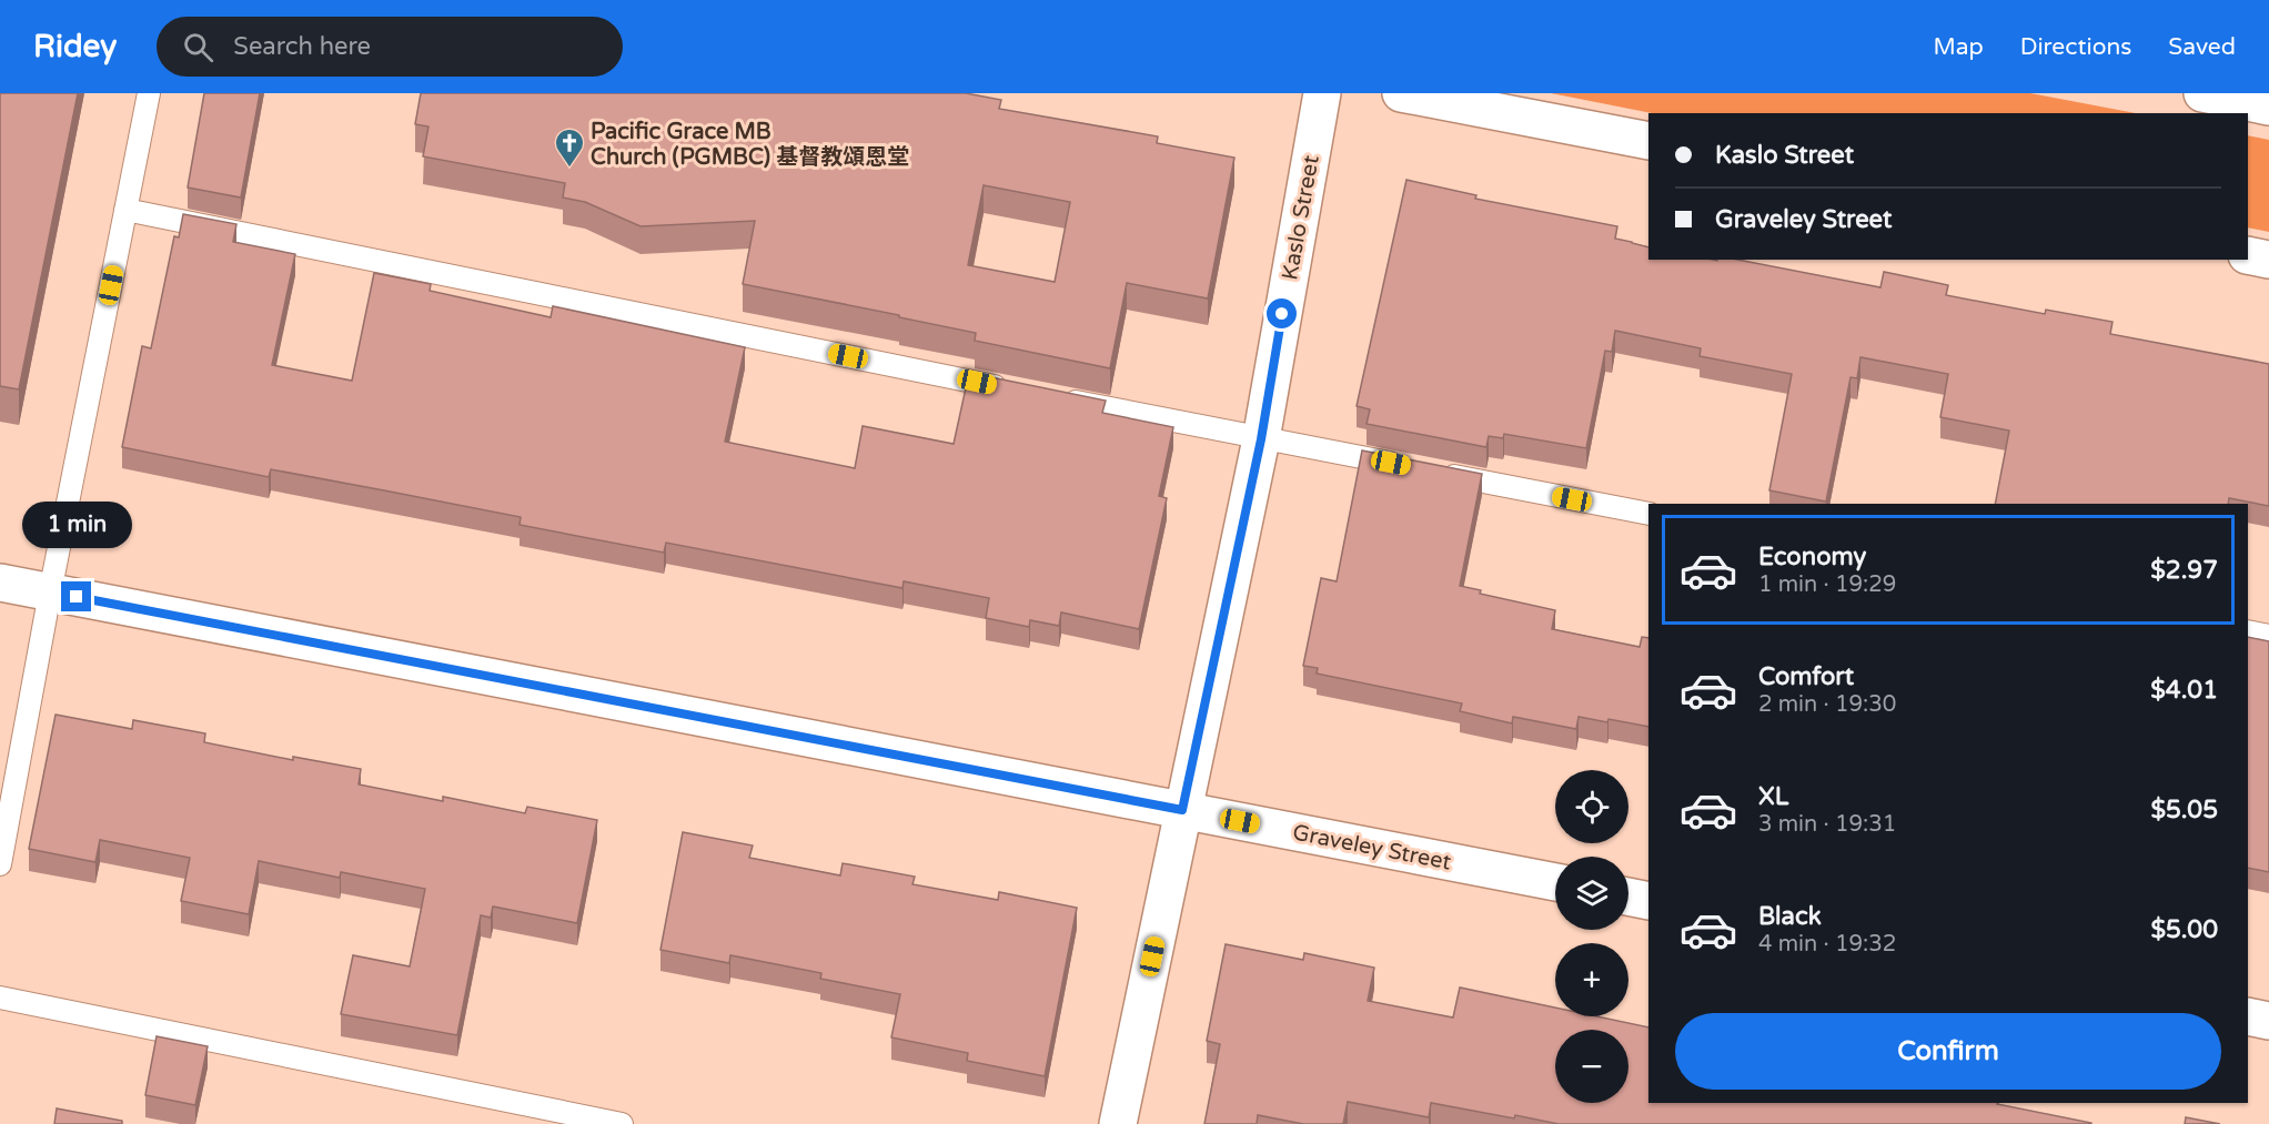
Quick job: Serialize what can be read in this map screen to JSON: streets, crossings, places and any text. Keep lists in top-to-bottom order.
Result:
{
  "streets": {
    "street": ["Kaslo Street", "Graveley Street"]
  },
  "crossings": [
    ["Kaslo Street", "Graveley Street"]
  ],
  "places": {
    "church": ["Pacific Grace MB Church (PGMBC) 基督教頌恩堂"]
  },
  "page": {
    "header": "Ridey",
    "search": "Search here",
    "nav": ["Map", "Directions", "Saved"],
    "banner": ["Kaslo Street", "Graveley Street"],
    "bubble": "1 min",
    "list": [
      {
        "name": "Economy",
        "note": "1 min · 19:29",
        "value": "$2.97"
      },
      {
        "name": "Comfort",
        "note": "2 min · 19:30",
        "value": "$4.01"
      },
      {
        "name": "XL",
        "note": "3 min · 19:31",
        "value": "$5.05"
      },
      {
        "name": "Black",
        "note": "4 min · 19:32",
        "value": "$5.00"
      }
    ],
    "map_buttons": ["+", "−"],
    "buttons": "Confirm"
  }
}
